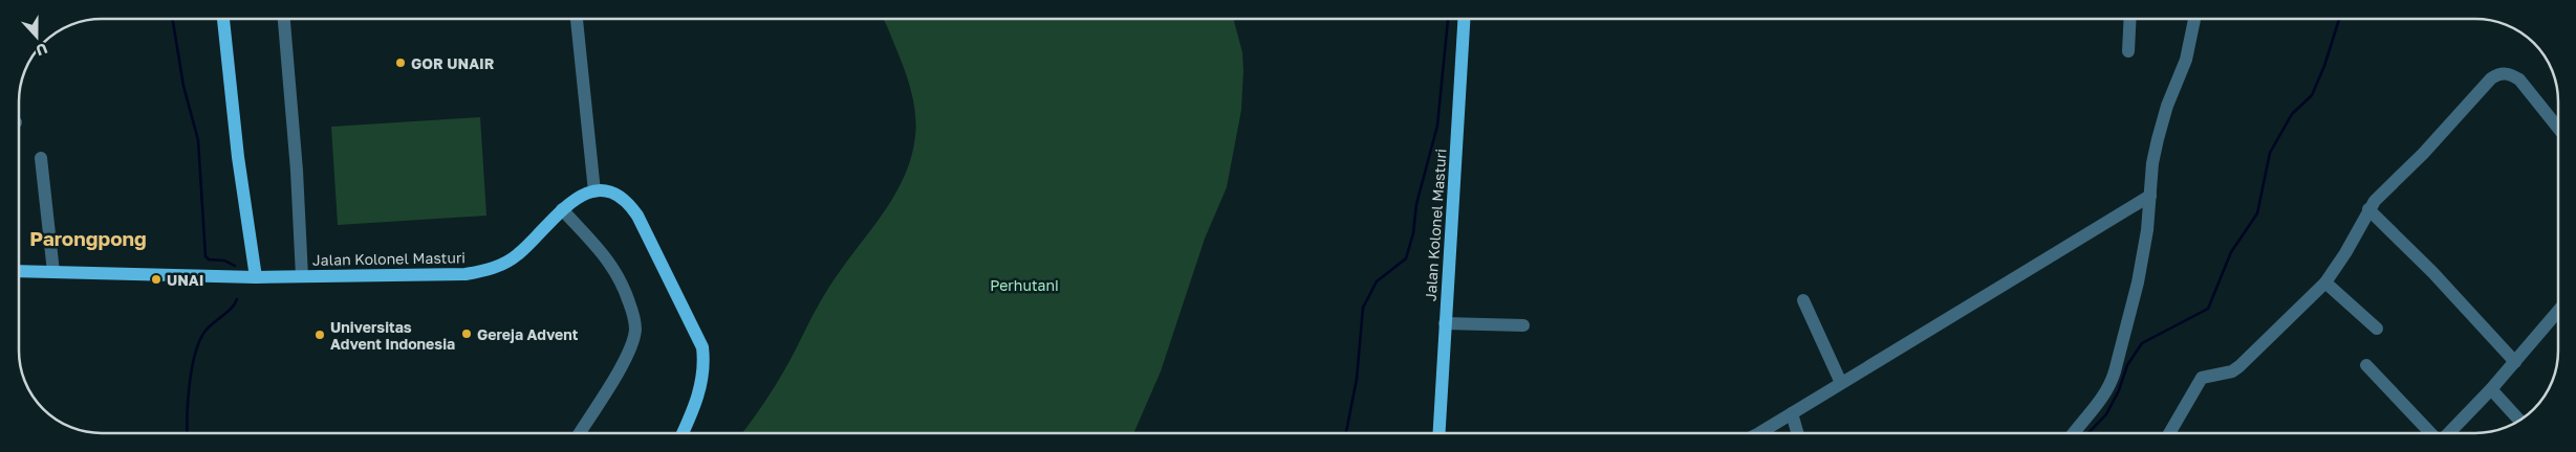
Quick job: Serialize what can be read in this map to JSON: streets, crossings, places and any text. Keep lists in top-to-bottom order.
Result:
{
  "streets": {
    "main road": ["Jalan Kolonel Masturi"]
  },
  "districts": ["Parongpong"],
  "parks": ["Perhutani"],
  "places": [
    "GOR UNAIR",
    "UNAI",
    "Gereja Advent",
    "Universitas Advent Indonesia"
  ],
  "north": "bottom"
}
